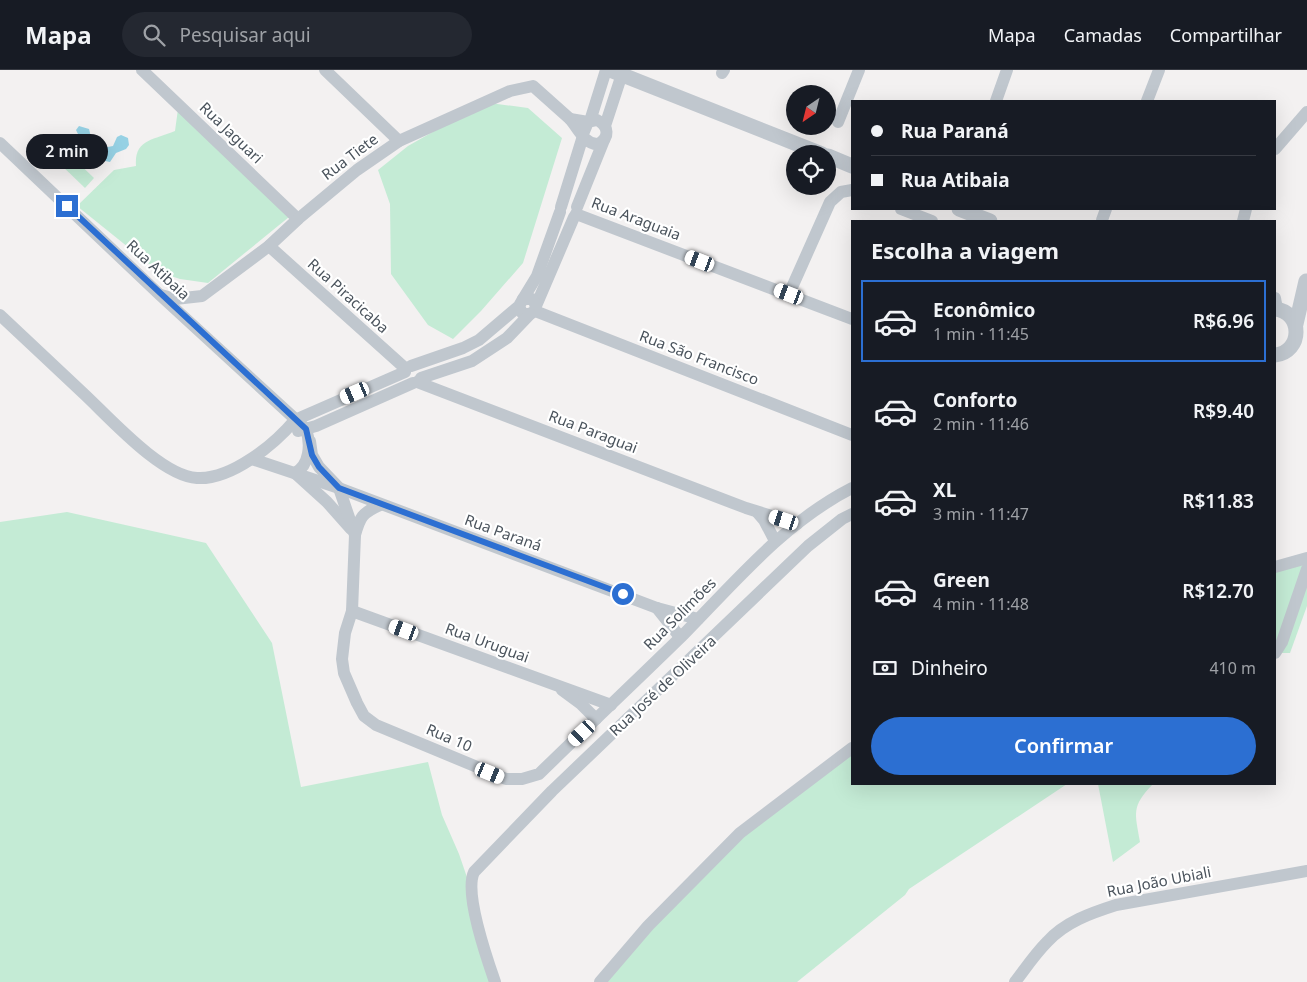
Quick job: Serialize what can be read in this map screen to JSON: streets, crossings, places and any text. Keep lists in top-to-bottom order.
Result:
{
  "streets": {
    "street": [
      "Rua Jaguari",
      "Rua Tiete",
      "Rua Araguaia",
      "Rua Atibaia",
      "Rua Piracicaba",
      "Rua São Francisco",
      "Rua Paraguai",
      "Rua Paraná",
      "Rua Solimões",
      "Rua Uruguai",
      "Rua José de Oliveira",
      "Rua 10",
      "Rua João Ubiali"
    ]
  },
  "crossings": [
    ["Rua Jaguari", "Rua Tiete"],
    ["Rua Tiete", "Rua Atibaia"],
    ["Rua Tiete", "Rua Piracicaba"],
    ["Rua Atibaia", "Rua Paraná"],
    ["Rua Piracicaba", "Rua Paraguai"],
    ["Rua Paraguai", "Rua Solimões"],
    ["Rua Paraná", "Rua Solimões"],
    ["Rua Solimões", "Rua Uruguai"],
    ["Rua Solimões", "Rua 10"],
    ["Rua Uruguai", "Rua 10"]
  ],
  "north": "bottom left",
  "page": {
    "header": "Mapa",
    "search": "Pesquisar aqui",
    "nav": ["Mapa", "Camadas", "Compartilhar"],
    "banner": ["Rua Paraná", "Rua Atibaia"],
    "bubble": "2 min",
    "heading": "Escolha a viagem",
    "list": [
      {
        "name": "Econômico",
        "note": "1 min · 11:45",
        "value": "R$6.96"
      },
      {
        "name": "Conforto",
        "note": "2 min · 11:46",
        "value": "R$9.40"
      },
      {
        "name": "XL",
        "note": "3 min · 11:47",
        "value": "R$11.83"
      },
      {
        "name": "Green",
        "note": "4 min · 11:48",
        "value": "R$12.70"
      }
    ],
    "pay": ["Dinheiro", "410 m"],
    "buttons": "Confirmar"
  }
}
